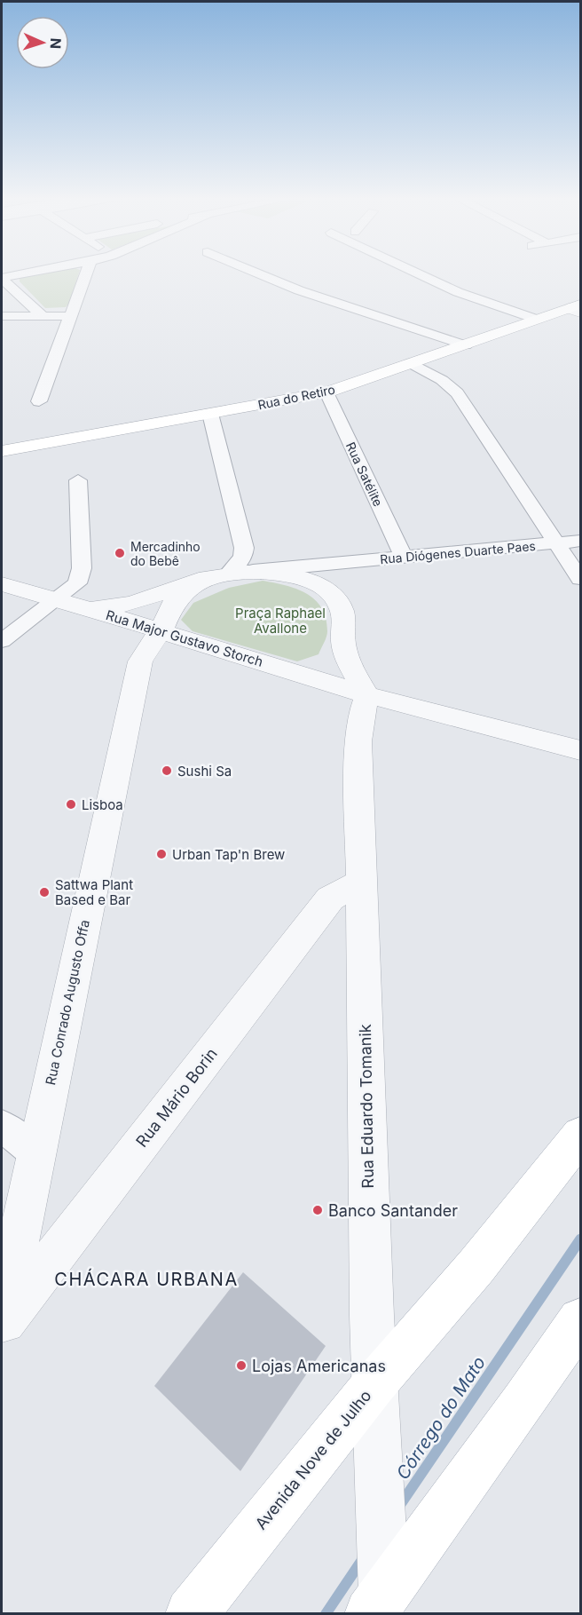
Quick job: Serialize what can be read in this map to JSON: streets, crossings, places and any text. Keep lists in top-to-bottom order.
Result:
{
  "streets": {
    "main road": ["Rua do Retiro", "Avenida Nove de Julho"],
    "street": [
      "Rua Satélite",
      "Rua Diógenes Duarte Paes",
      "Rua Major Gustavo Storch",
      "Rua Conrado Augusto Offa",
      "Rua Mário Borin",
      "Rua Eduardo Tomanik"
    ]
  },
  "crossings": [
    ["Rua do Retiro", "Rua Satélite"],
    ["Rua Satélite", "Rua Diógenes Duarte Paes"],
    ["Rua Diógenes Duarte Paes", "Rua Conrado Augusto Offa"],
    ["Rua Major Gustavo Storch", "Rua Conrado Augusto Offa"],
    ["Rua Major Gustavo Storch", "Rua Eduardo Tomanik"],
    ["Rua Mário Borin", "Rua Eduardo Tomanik"],
    ["Rua Eduardo Tomanik", "Avenida Nove de Julho"]
  ],
  "districts": ["CHÁCARA URBANA"],
  "water": ["Córrego do Mato"],
  "parks": ["Praça Raphael Avallone"],
  "places": [
    "Mercadinho do Bebê",
    "Sushi Sa",
    "Lisboa",
    "Urban Tap'n Brew",
    "Sattwa Plant Based e Bar",
    "Banco Santander",
    "Lojas Americanas"
  ],
  "north": "right"
}
